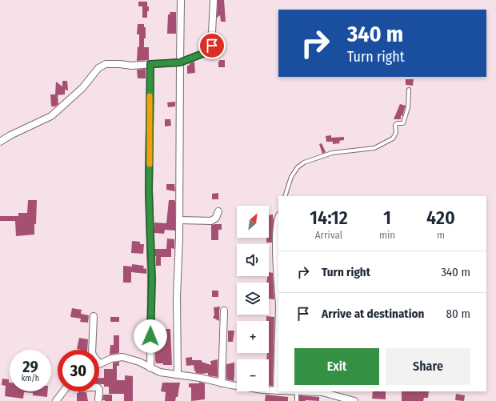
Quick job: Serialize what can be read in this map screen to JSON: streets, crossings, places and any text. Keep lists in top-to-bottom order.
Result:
{
  "north": "top right",
  "page": {
    "turn": ["340 m", "Turn right"],
    "eta": [
      "14:12",
      "Arrival",
      "1",
      "min",
      "420",
      "m"
    ],
    "map_buttons": ["+", "−"],
    "list": [
      {
        "name": "Turn right",
        "value": "340 m"
      },
      {
        "name": "Arrive at destination",
        "value": "80 m"
      }
    ],
    "buttons": ["Exit", "Share"],
    "speed": "29 km/h",
    "limit": "30"
  }
}
